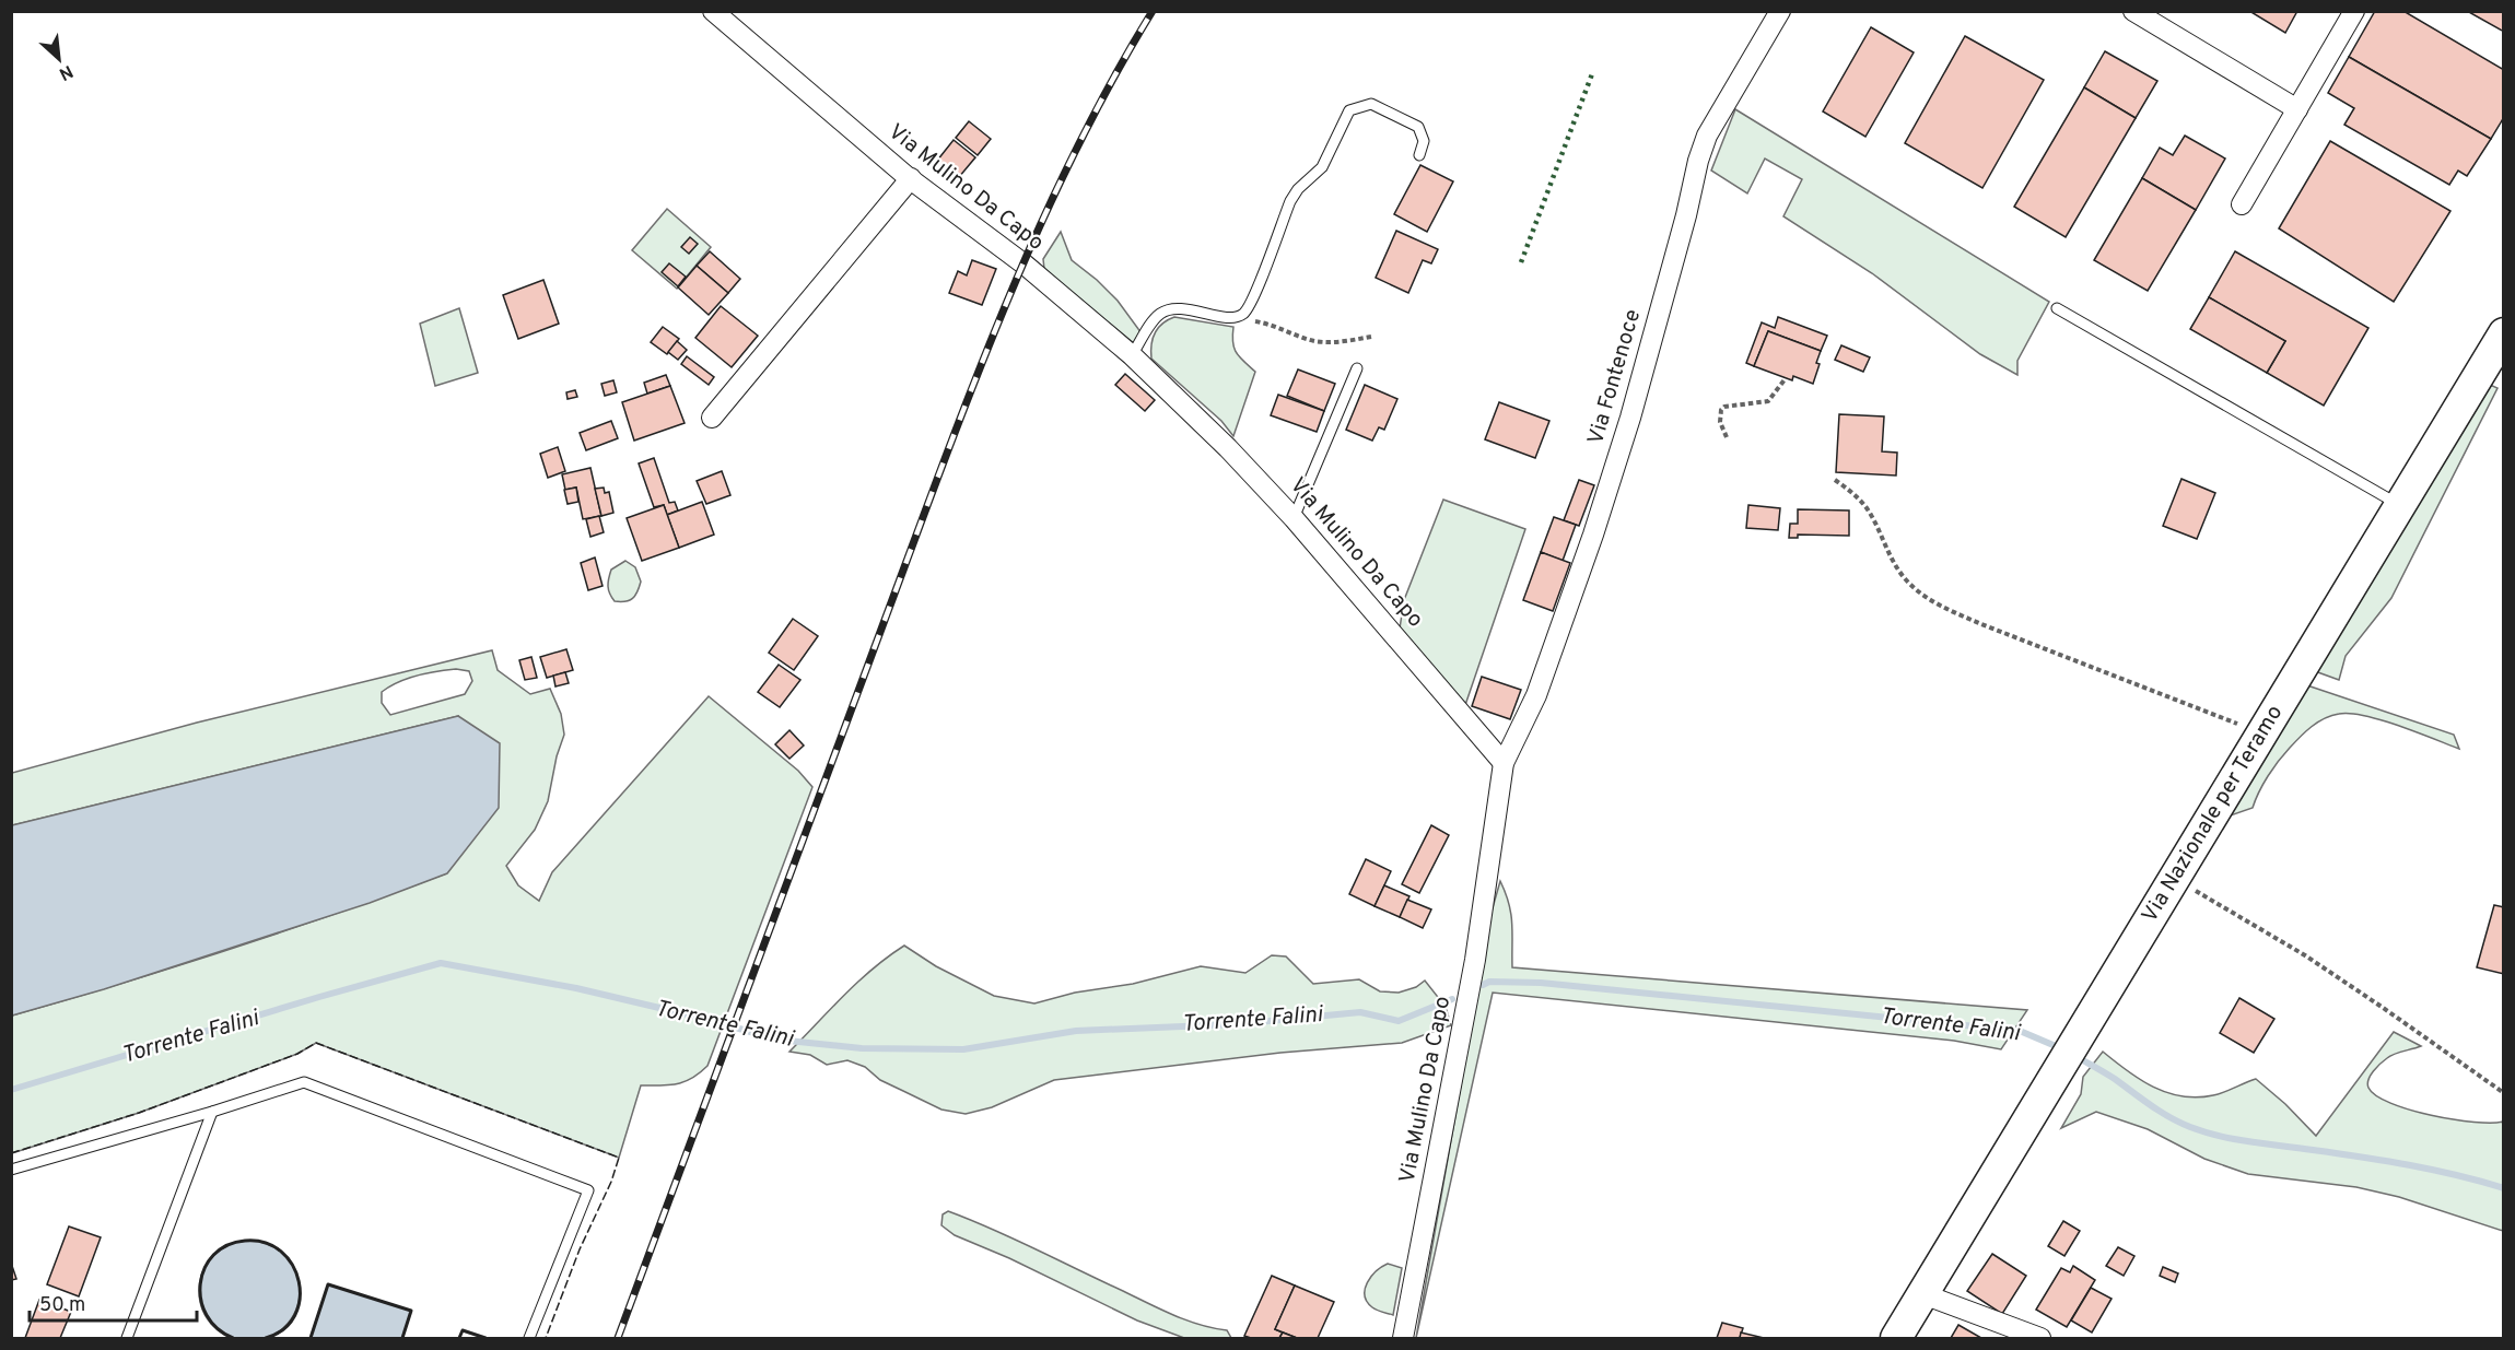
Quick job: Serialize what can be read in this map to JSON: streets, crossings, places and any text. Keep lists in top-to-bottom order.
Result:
{
  "streets": {
    "main road": ["Via Nazionale per Teramo"],
    "street": ["Via Mulino Da Capo", "Via Fontenoce"]
  },
  "crossings": [
    ["Via Mulino Da Capo", "Via Fontenoce"]
  ],
  "water": ["Torrente Falini"],
  "scale_bar": "50 m",
  "north": "bottom right"
}
